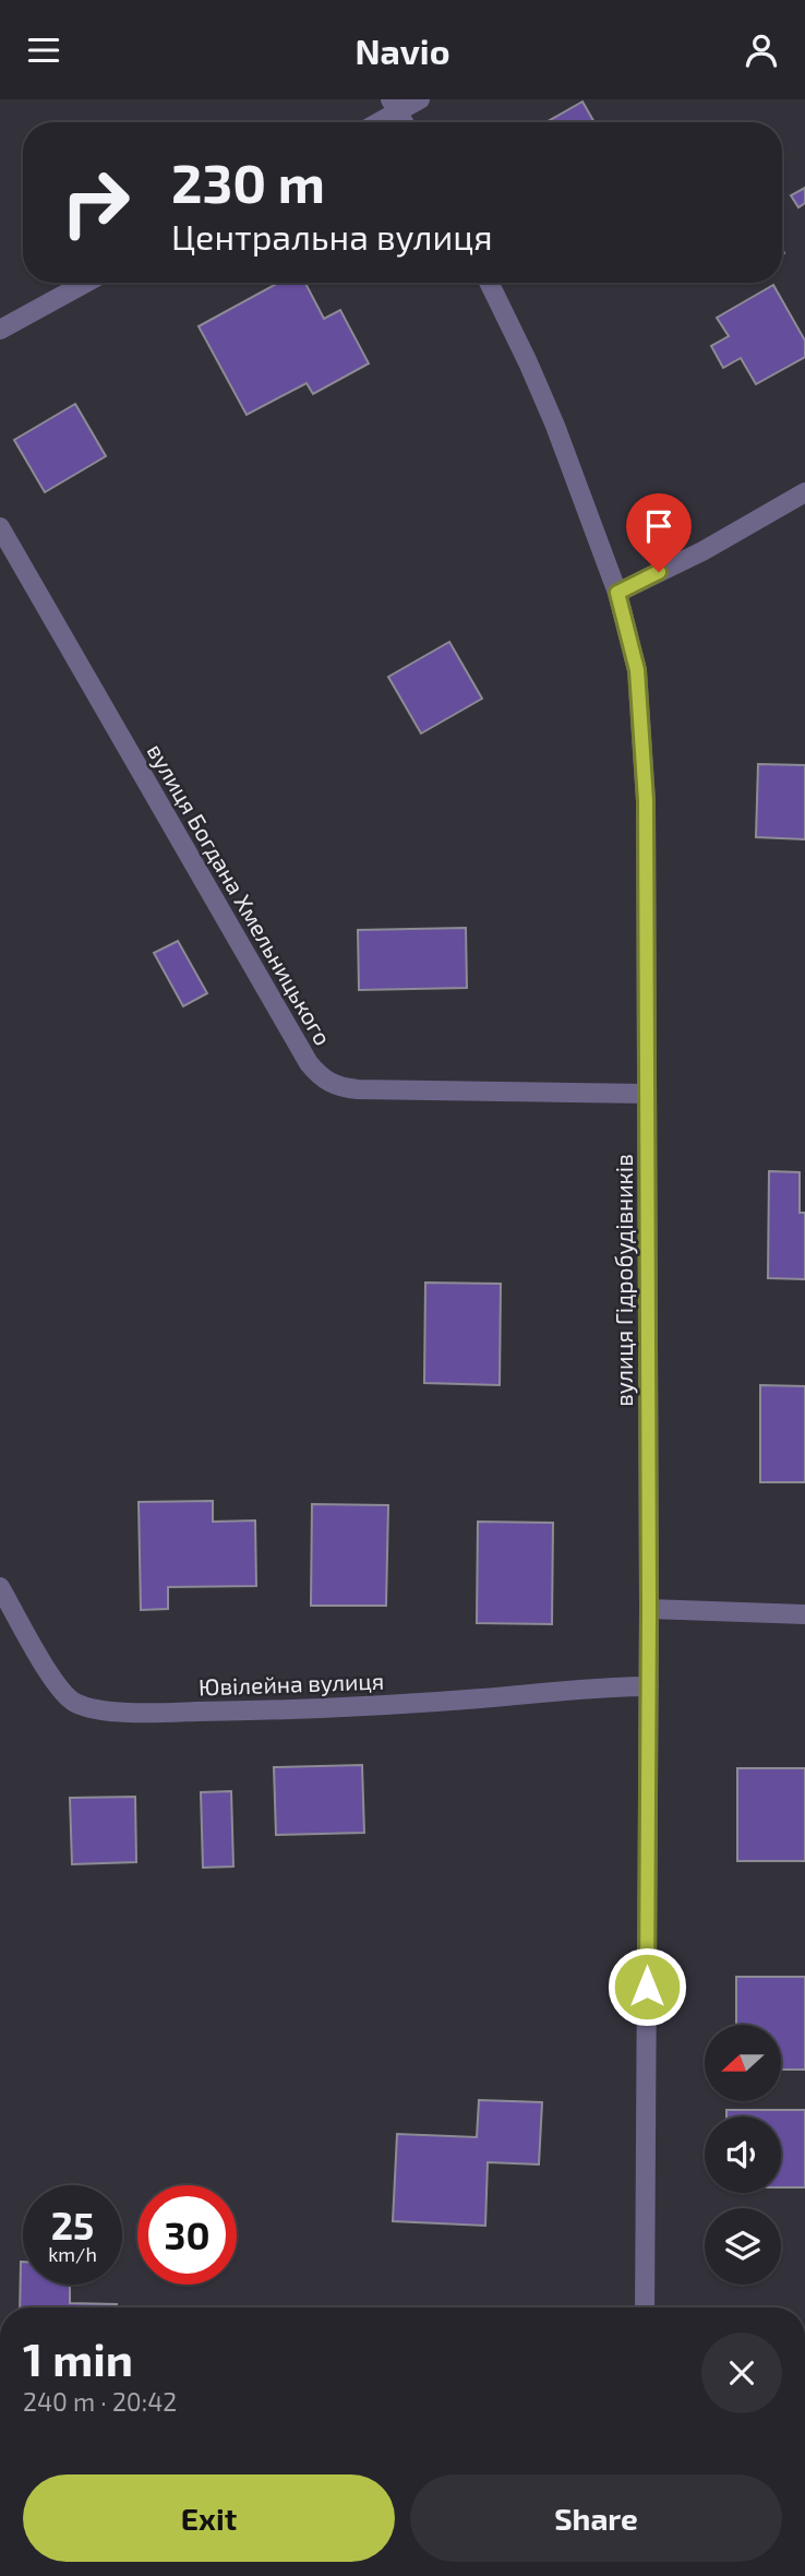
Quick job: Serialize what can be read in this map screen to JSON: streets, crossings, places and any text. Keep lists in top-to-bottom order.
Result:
{
  "streets": {
    "street": ["вулиця Богдана Хмельницького", "вулиця Гідробудівників", "Ювілейна вулиця"]
  },
  "crossings": [
    ["вулиця Богдана Хмельницького", "вулиця Гідробудівників"],
    ["вулиця Гідробудівників", "Ювілейна вулиця"]
  ],
  "north": "left",
  "page": {
    "header": "Navio",
    "turn": ["230 m", "Центральна вулиця"],
    "speed": "25 km/h",
    "limit": "30",
    "heading": ["1 min", "240 m · 20:42"],
    "buttons": ["Exit", "Share"]
  }
}
